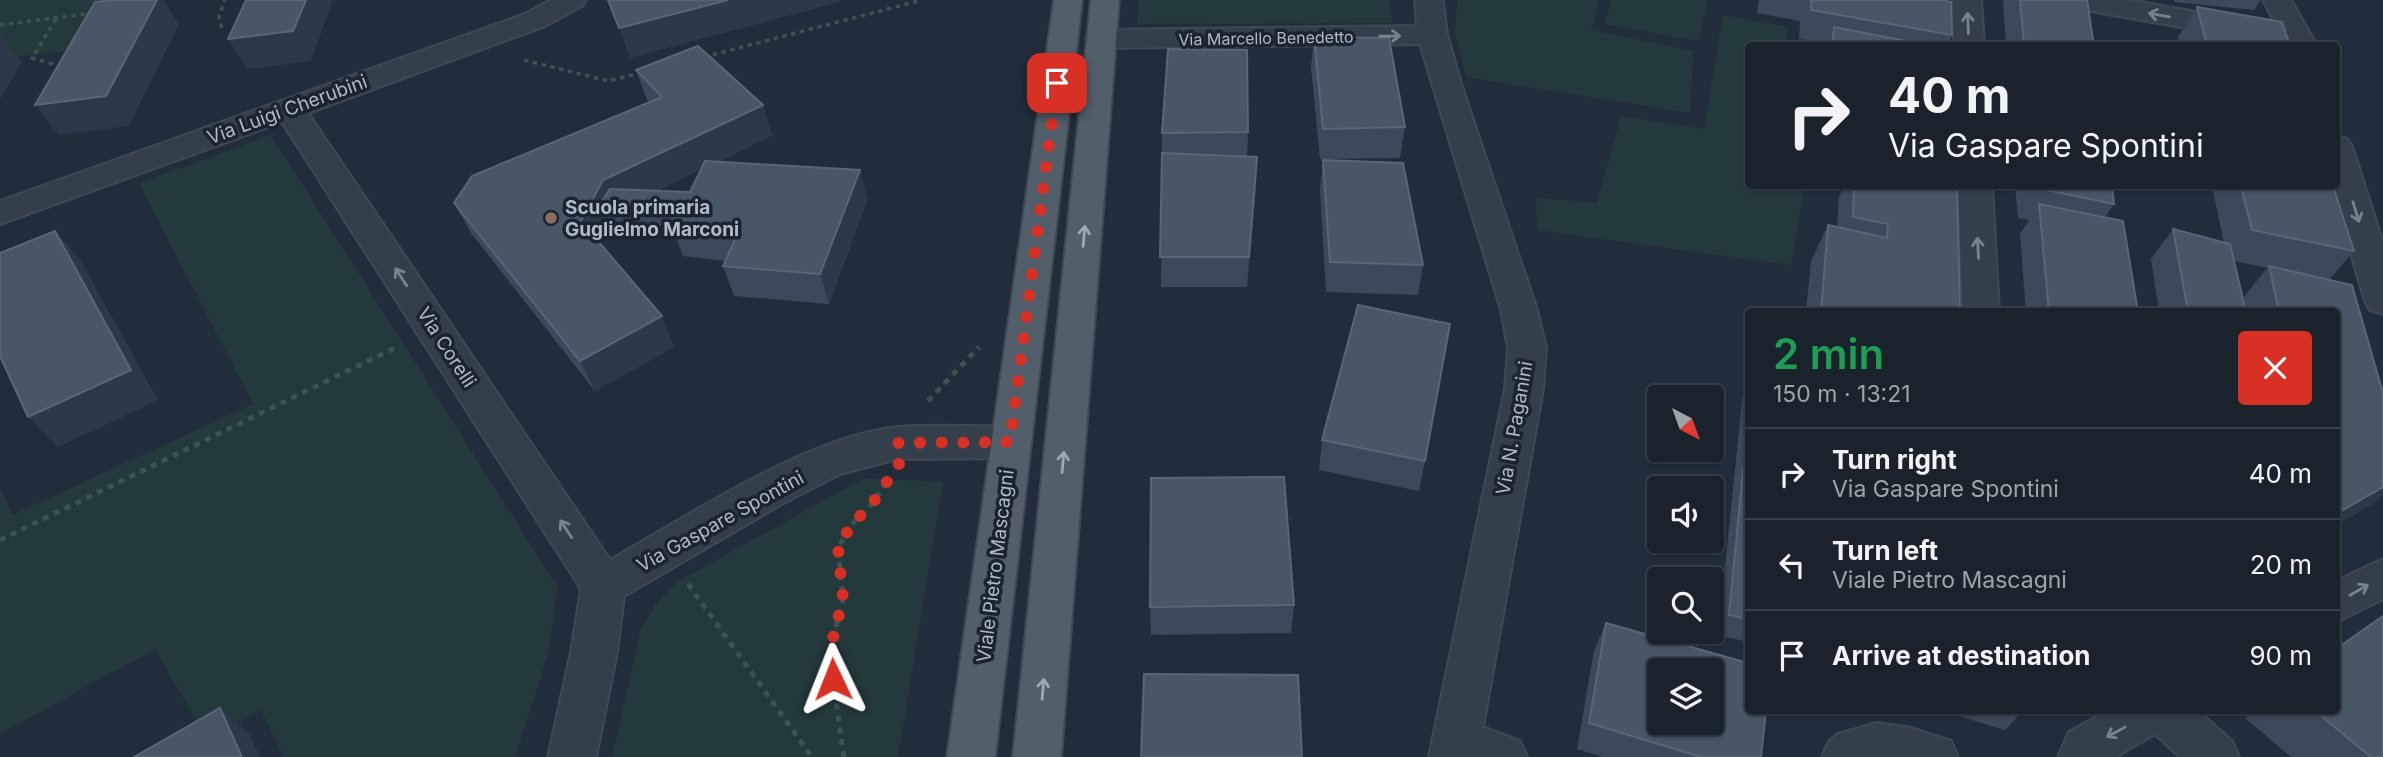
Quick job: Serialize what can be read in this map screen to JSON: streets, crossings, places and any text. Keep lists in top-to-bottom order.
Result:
{
  "streets": {
    "main road": ["Viale Pietro Mascagni"],
    "street": [
      "Via Marcello Benedetto",
      "Via Luigi Cherubini",
      "Via Corelli",
      "Via N. Paganini",
      "Via Gaspare Spontini"
    ]
  },
  "crossings": [
    ["Via Marcello Benedetto", "Via N. Paganini"],
    ["Via Luigi Cherubini", "Via Corelli"],
    ["Via Corelli", "Via Gaspare Spontini"],
    ["Via Gaspare Spontini", "Viale Pietro Mascagni"]
  ],
  "one_way": ["Via Marcello Benedetto", "Via Corelli"],
  "places": ["Scuola primaria Guglielmo Marconi"],
  "north": "bottom right",
  "page": {
    "turn": ["40 m", "Via Gaspare Spontini"],
    "heading": ["2 min", "150 m · 13:21"],
    "list": [
      {
        "name": "Turn right",
        "note": "Via Gaspare Spontini",
        "value": "40 m"
      },
      {
        "name": "Turn left",
        "note": "Viale Pietro Mascagni",
        "value": "20 m"
      },
      {
        "name": "Arrive at destination",
        "value": "90 m"
      }
    ]
  }
}
